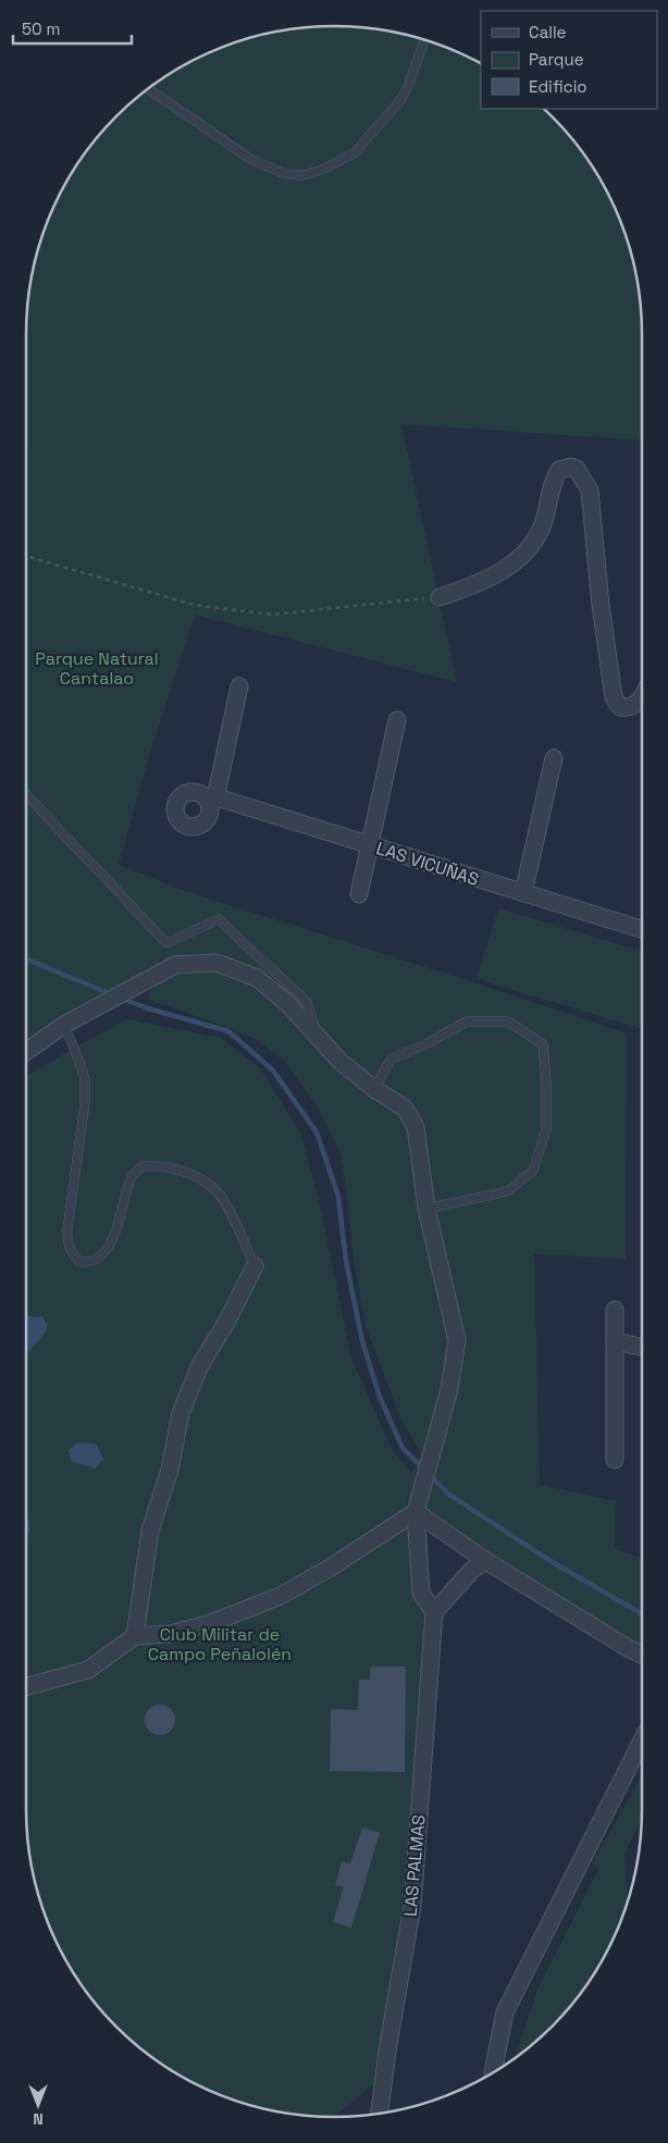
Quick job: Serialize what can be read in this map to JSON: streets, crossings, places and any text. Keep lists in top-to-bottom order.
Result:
{
  "streets": {
    "street": ["LAS VICUÑAS", "LAS PALMAS"]
  },
  "parks": ["Parque Natural Cantalao", "Club Militar de Campo Peñalolén"],
  "legend": ["Calle", "Parque", "Edificio"],
  "scale_bar": "50 m",
  "north": "bottom"
}
